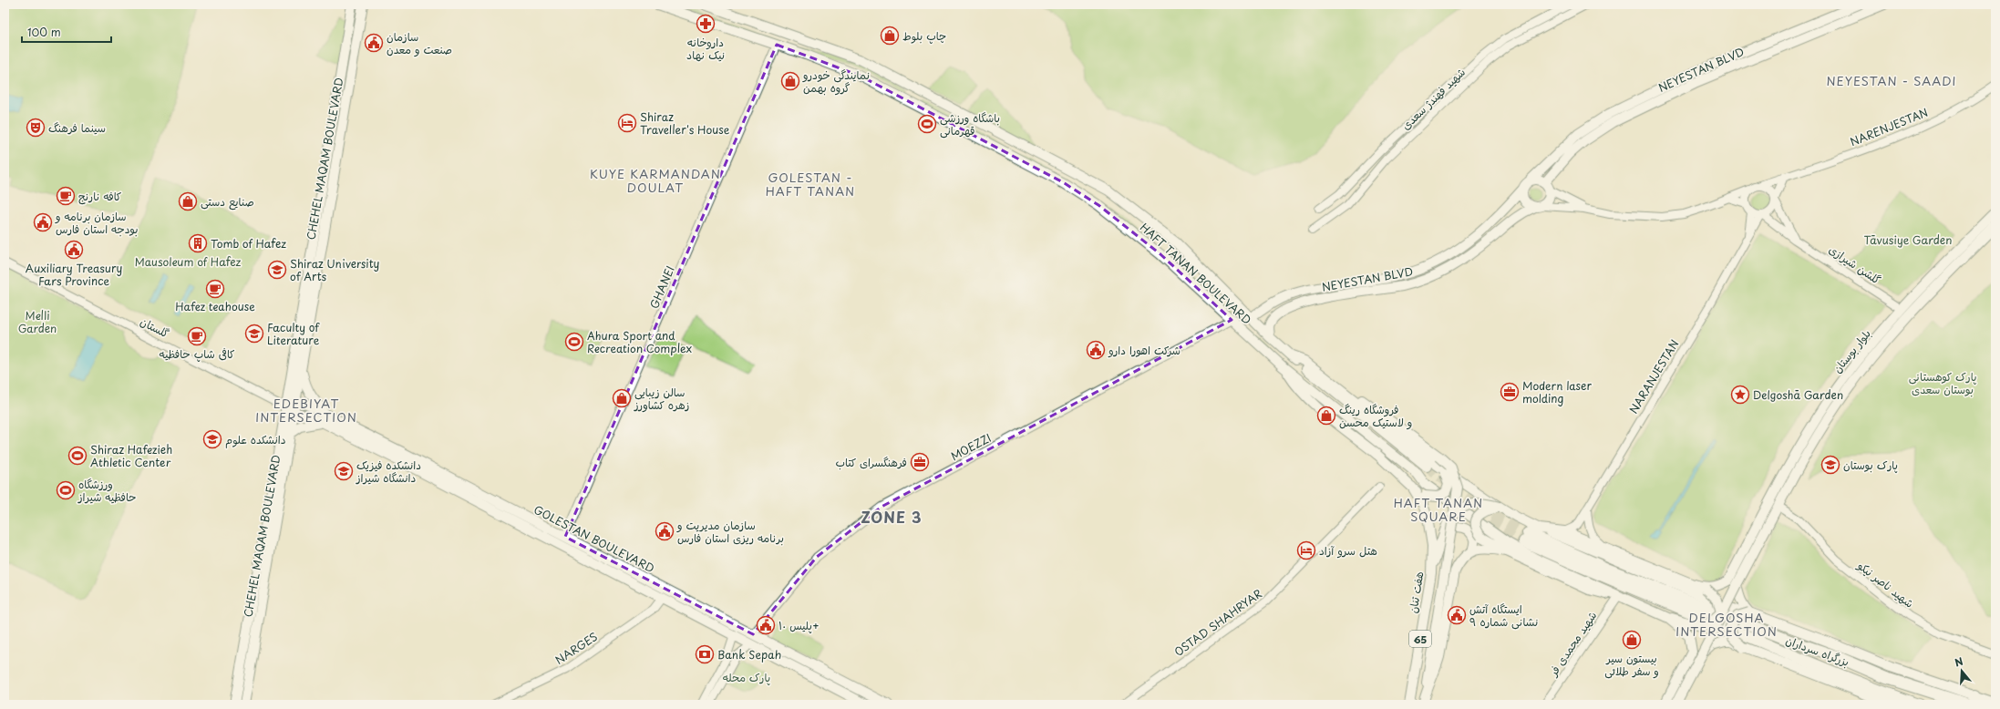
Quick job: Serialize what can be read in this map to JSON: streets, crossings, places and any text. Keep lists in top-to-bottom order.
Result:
{
  "streets": {
    "highway": ["بزرگراه سرداران"],
    "main road": [
      "NEYESTAN BLVD",
      "CHEHEL MAQAM BOULEVARD",
      "HAFT TANAN BOULEVARD",
      "بلوار بوستان",
      "GOLESTAN BOULEVARD",
      "هفت تنان",
      "65"
    ],
    "street": [
      "شهید فهندژ سعدی",
      "NARENJESTAN",
      "گلشن شیرازی",
      "GHANEI",
      "گلستان",
      "NARANJESTAN",
      "MOEZZI",
      "شهید ناصر نیکو",
      "OSTAD SHAHRYAR",
      "شهید محمدی فر",
      "NARGES"
    ]
  },
  "crossings": [
    ["NEYESTAN BLVD", "HAFT TANAN BOULEVARD"],
    ["NARENJESTAN", "گلشن شیرازی"],
    ["NARENJESTAN", "NARANJESTAN"],
    ["CHEHEL MAQAM BOULEVARD", "گلستان"],
    ["CHEHEL MAQAM BOULEVARD", "GOLESTAN BOULEVARD"],
    ["گلشن شیرازی", "بلوار بوستان"],
    ["گلشن شیرازی", "NARANJESTAN"],
    ["HAFT TANAN BOULEVARD", "GHANEI"],
    ["HAFT TANAN BOULEVARD", "MOEZZI"],
    ["HAFT TANAN BOULEVARD", "65"],
    ["HAFT TANAN BOULEVARD", "شهید محمدی فر"],
    ["GHANEI", "GOLESTAN BOULEVARD"],
    ["گلستان", "GOLESTAN BOULEVARD"],
    ["بلوار بوستان", "شهید ناصر نیکو"],
    ["MOEZZI", "GOLESTAN BOULEVARD"],
    ["GOLESTAN BOULEVARD", "NARGES"],
    ["هفت تنان", "65"]
  ],
  "districts": [
    "NEYESTAN - SAADI",
    "KUYE KARMANDAN DOULAT",
    "GOLESTAN - HAFT TANAN",
    "EDEBIYAT INTERSECTION",
    "HAFT TANAN SQUARE",
    "ZONE 3",
    "DELGOSHA INTERSECTION"
  ],
  "parks": [
    "Tāvusiye Garden",
    "Mausoleum of Hafez",
    "Melli Garden",
    "پارک کوهستانی بوستان سعدی",
    "پارک محله"
  ],
  "places": {
    "pharmacy": ["داروخانه نیک نهاد"],
    "shop": [
      "چاپ بلوط",
      "نمایندگی خودرو گروه بهمن",
      "صنایع دستی",
      "سالن زیبایی زهره کشاورز",
      "فروشگاه رینگ و لاستیک محسن",
      "بیستون سیر و سفر طلائی"
    ],
    "public building": [
      "سازمان صنعت و معدن",
      "سازمان برنامه و بودجه استان فارس",
      "Auxiliary Treasury Fars Province",
      "شرکت اهورا دارو",
      "سازمان مدیریت و برنامه ریزی استان فارس",
      "ایستگاه آتش نشانی شماره ۹",
      "پلیس ۱۰+"
    ],
    "hotel": ["Shiraz Traveller's House", "هتل سرو آزاد"],
    "sports": [
      "باشگاه ورزشی قهرمانی",
      "Ahura Sport and Recreation Complex",
      "Shiraz Hafezieh Athletic Center",
      "ورزشگاه حافظیه شیراز"
    ],
    "theatre": ["سینما فرهنگ"],
    "cafe": ["کافه نارنج", "Hafez teahouse", "کافی شاپ حافظیه"],
    "building": ["Tomb of Hafez"],
    "school or university": [
      "Shiraz University of Arts",
      "Faculty of Literature",
      "دانشکده علوم",
      "پارک بوستان",
      "دانشکده فیزیک دانشگاه شیراز"
    ],
    "office": ["Modern laser molding", "فرهنگسرای کتاب"],
    "place": ["Delgoshā Garden"],
    "bank": ["Bank Sepah"]
  },
  "scale_bar": "100 m",
  "north": "top"
}
